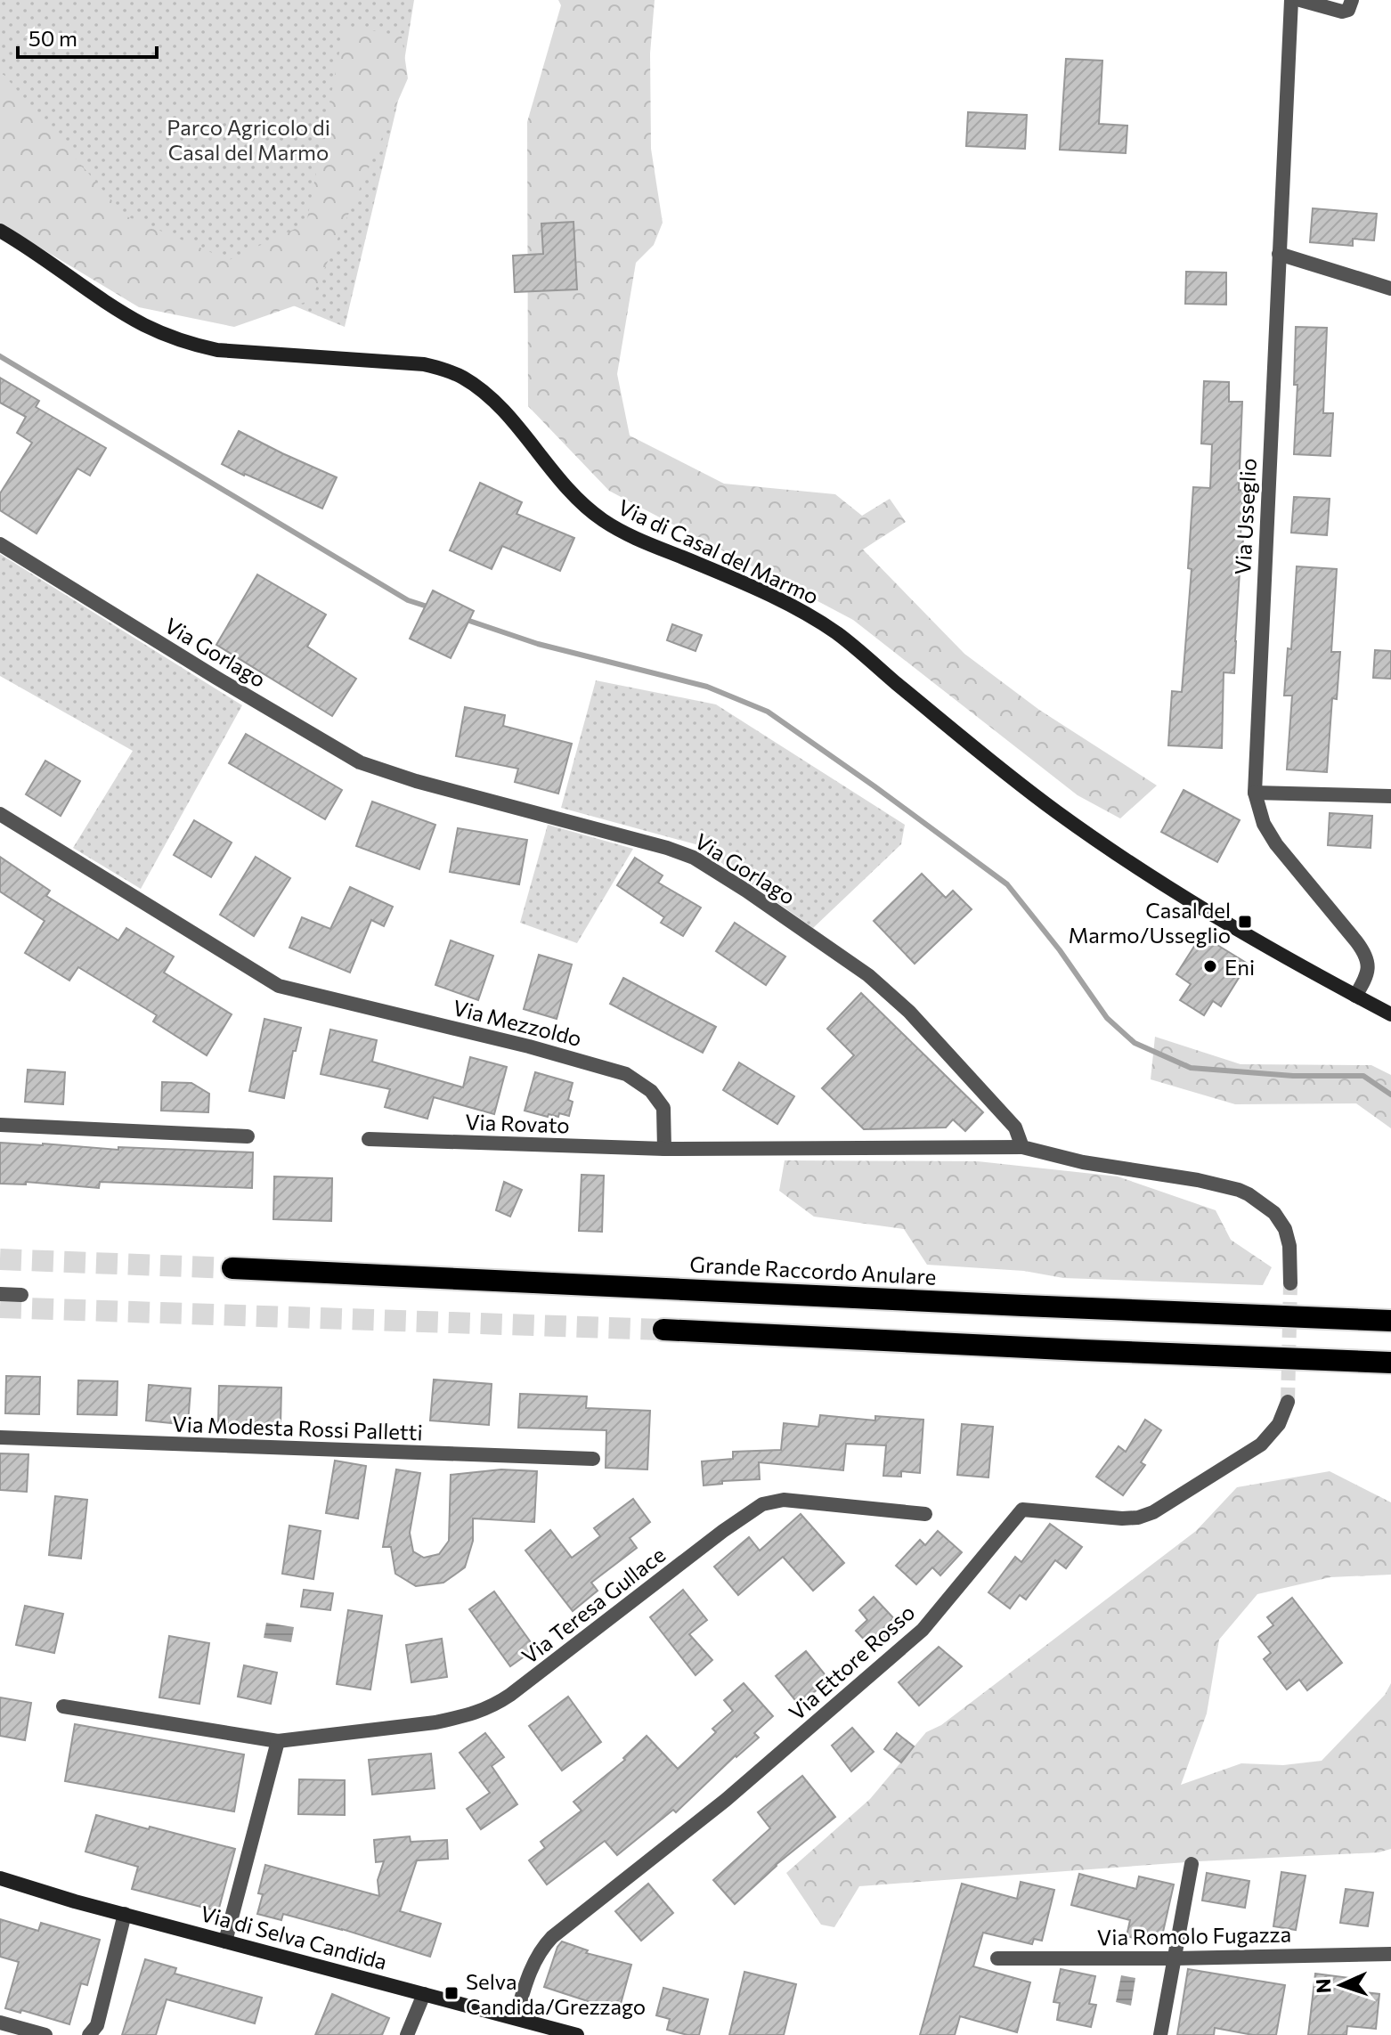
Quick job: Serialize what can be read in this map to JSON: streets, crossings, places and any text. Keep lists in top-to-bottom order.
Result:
{
  "streets": {
    "highway": ["Grande Raccordo Anulare"],
    "main road": ["Via di Casal del Marmo", "Via di Selva Candida"],
    "street": [
      "Via Usseglio",
      "Via Gorlago",
      "Via Mezzoldo",
      "Via Rovato",
      "Via Modesta Rossi Palletti",
      "Via Teresa Gullace",
      "Via Ettore Rosso",
      "Via Romolo Fugazza"
    ]
  },
  "crossings": [
    ["Via Usseglio", "Via di Casal del Marmo"],
    ["Via Mezzoldo", "Via Rovato"],
    ["Via Ettore Rosso", "Via di Selva Candida"]
  ],
  "parks": ["Parco Agricolo di Casal del Marmo"],
  "places": {
    "transit": ["Casal del Marmo/Usseglio", "Selva Candida/Grezzago"],
    "other": ["Eni"]
  },
  "scale_bar": "50 m",
  "north": "left"
}
